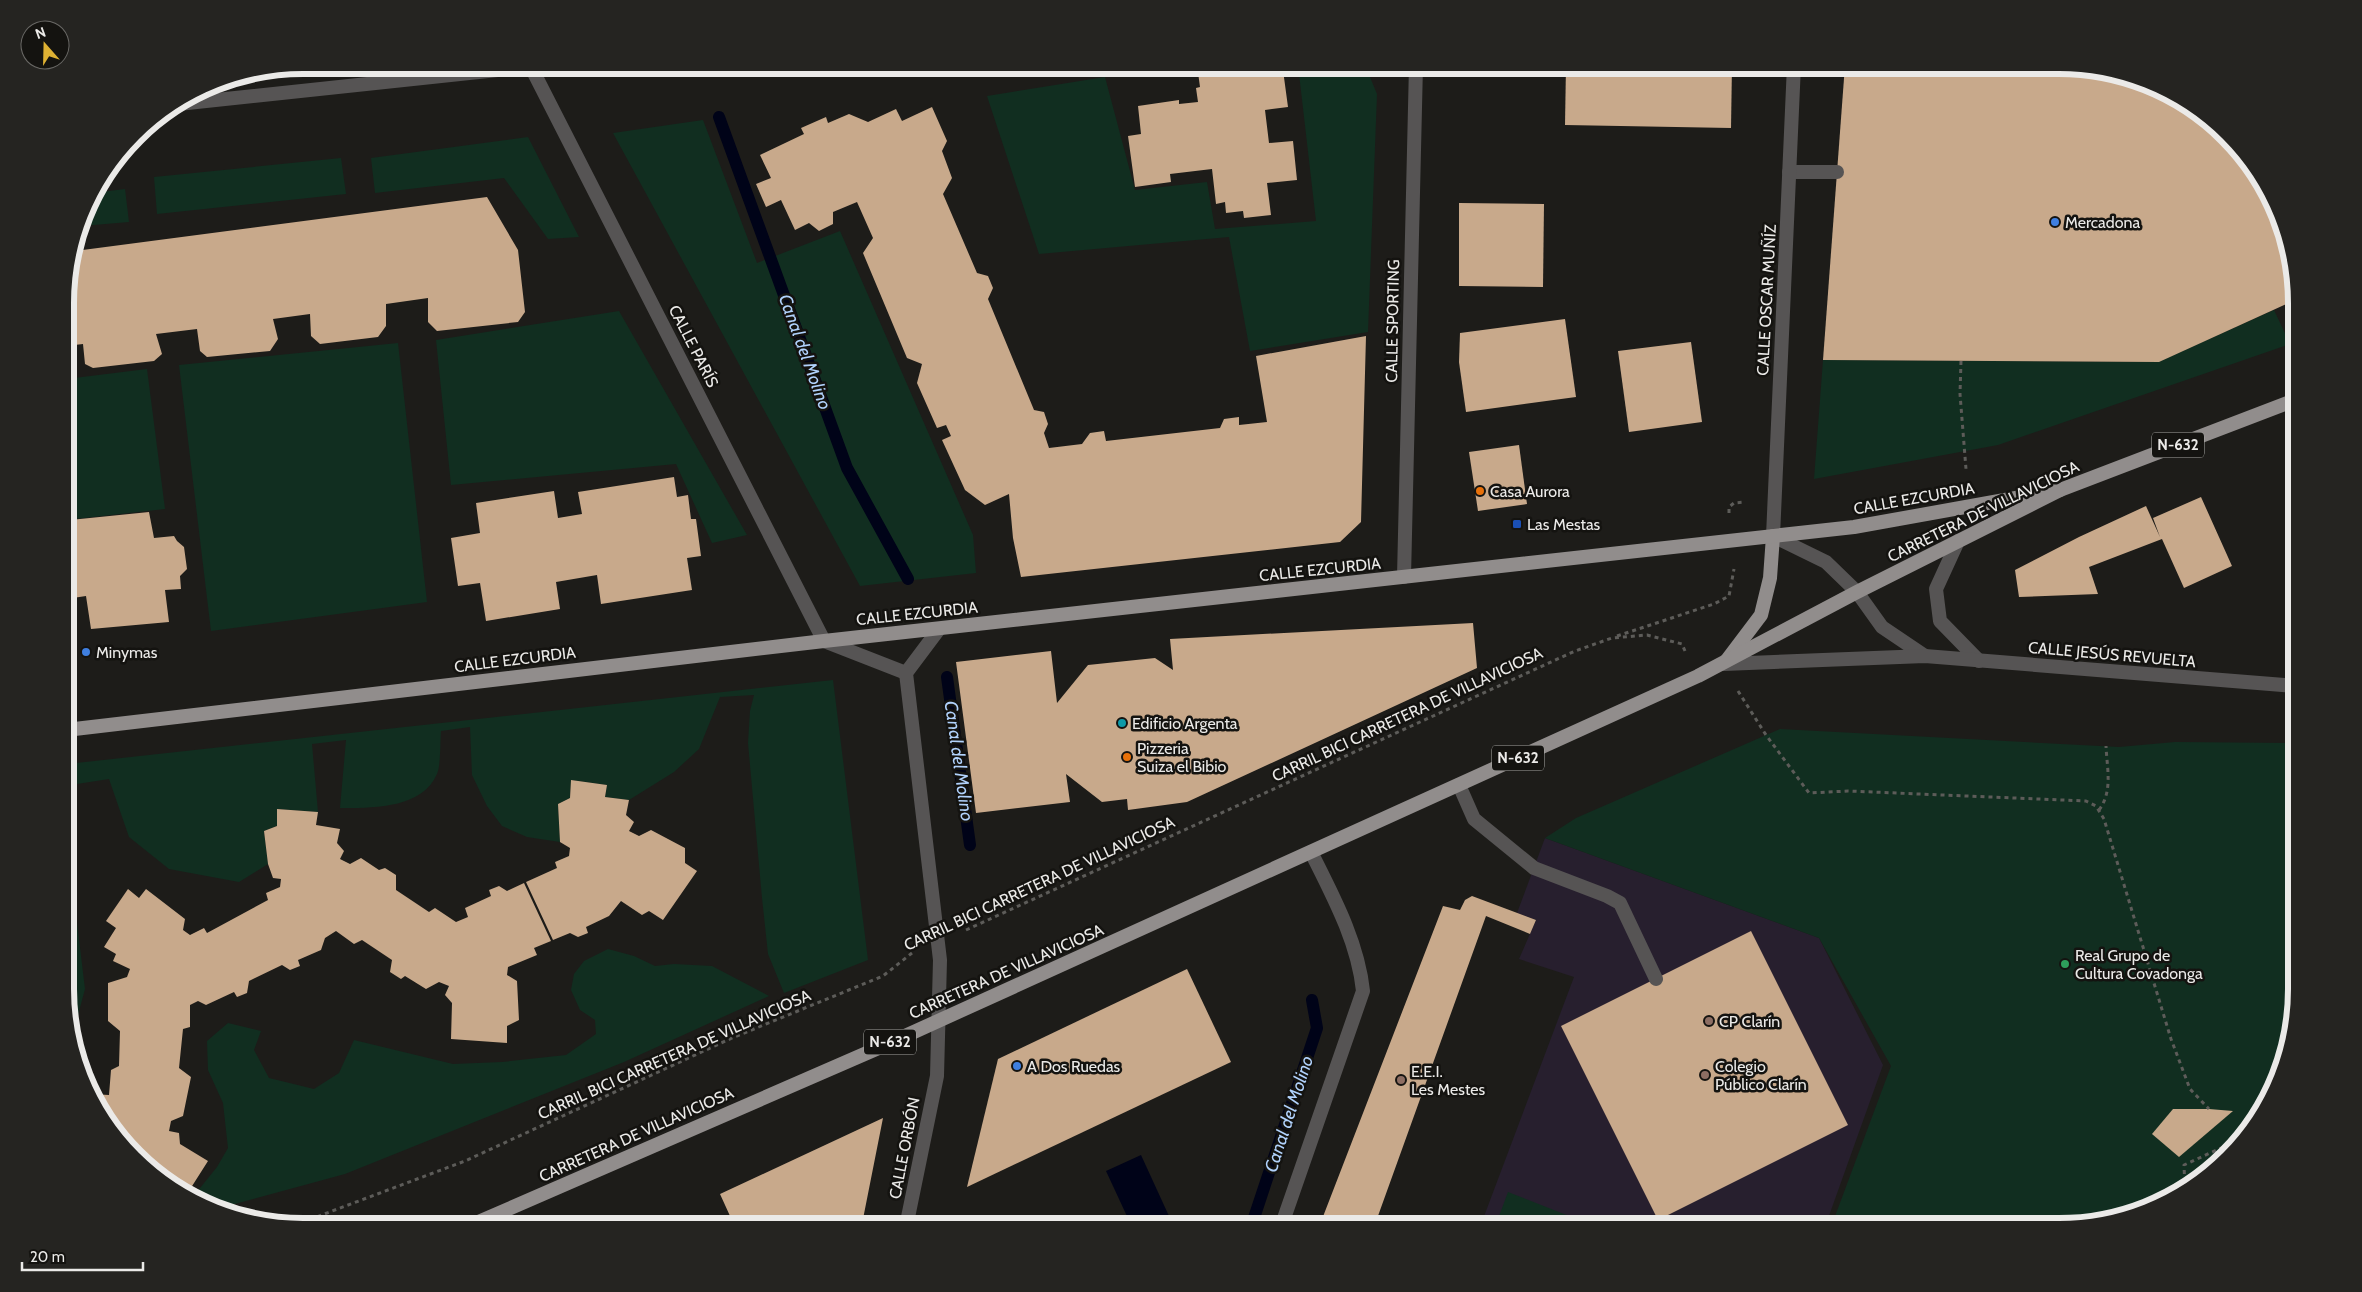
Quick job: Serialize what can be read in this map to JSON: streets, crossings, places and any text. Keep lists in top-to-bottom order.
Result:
{
  "streets": {
    "main road": ["N-632", "CALLE EZCURDIA", "CARRETERA DE VILLAVICIOSA"],
    "street": [
      "CALLE OSCAR MUÑÍZ",
      "CALLE SPORTING",
      "CALLE PARÍS",
      "CALLE JESÚS REVUELTA",
      "CALLE ORBÓN"
    ],
    "path": ["CARRIL BICI CARRETERA DE VILLAVICIOSA"]
  },
  "crossings": [
    ["CALLE OSCAR MUÑÍZ", "CALLE EZCURDIA"],
    ["CALLE OSCAR MUÑÍZ", "CARRETERA DE VILLAVICIOSA"],
    ["CALLE SPORTING", "CALLE EZCURDIA"],
    ["CALLE PARÍS", "CALLE EZCURDIA"],
    ["CALLE EZCURDIA", "CARRETERA DE VILLAVICIOSA"],
    ["CARRETERA DE VILLAVICIOSA", "CALLE JESÚS REVUELTA"],
    ["CARRETERA DE VILLAVICIOSA", "CARRIL BICI CARRETERA DE VILLAVICIOSA"],
    ["CARRETERA DE VILLAVICIOSA", "CALLE ORBÓN"],
    ["CARRIL BICI CARRETERA DE VILLAVICIOSA", "CALLE ORBÓN"]
  ],
  "water": ["Canal del Molino"],
  "places": {
    "other": [
      "Mercadona",
      "Casa Aurora",
      "Minymas",
      "Edificio Argenta",
      "Pizzeria Suiza el Bibio",
      "Real Grupo de Cultura Covadonga",
      "CP Clarín",
      "A Dos Ruedas",
      "Colegio Público Clarín",
      "E.E.I. Les Mestes"
    ],
    "transit": ["Las Mestas"]
  },
  "scale_bar": "20 m",
  "north": "top"
}
